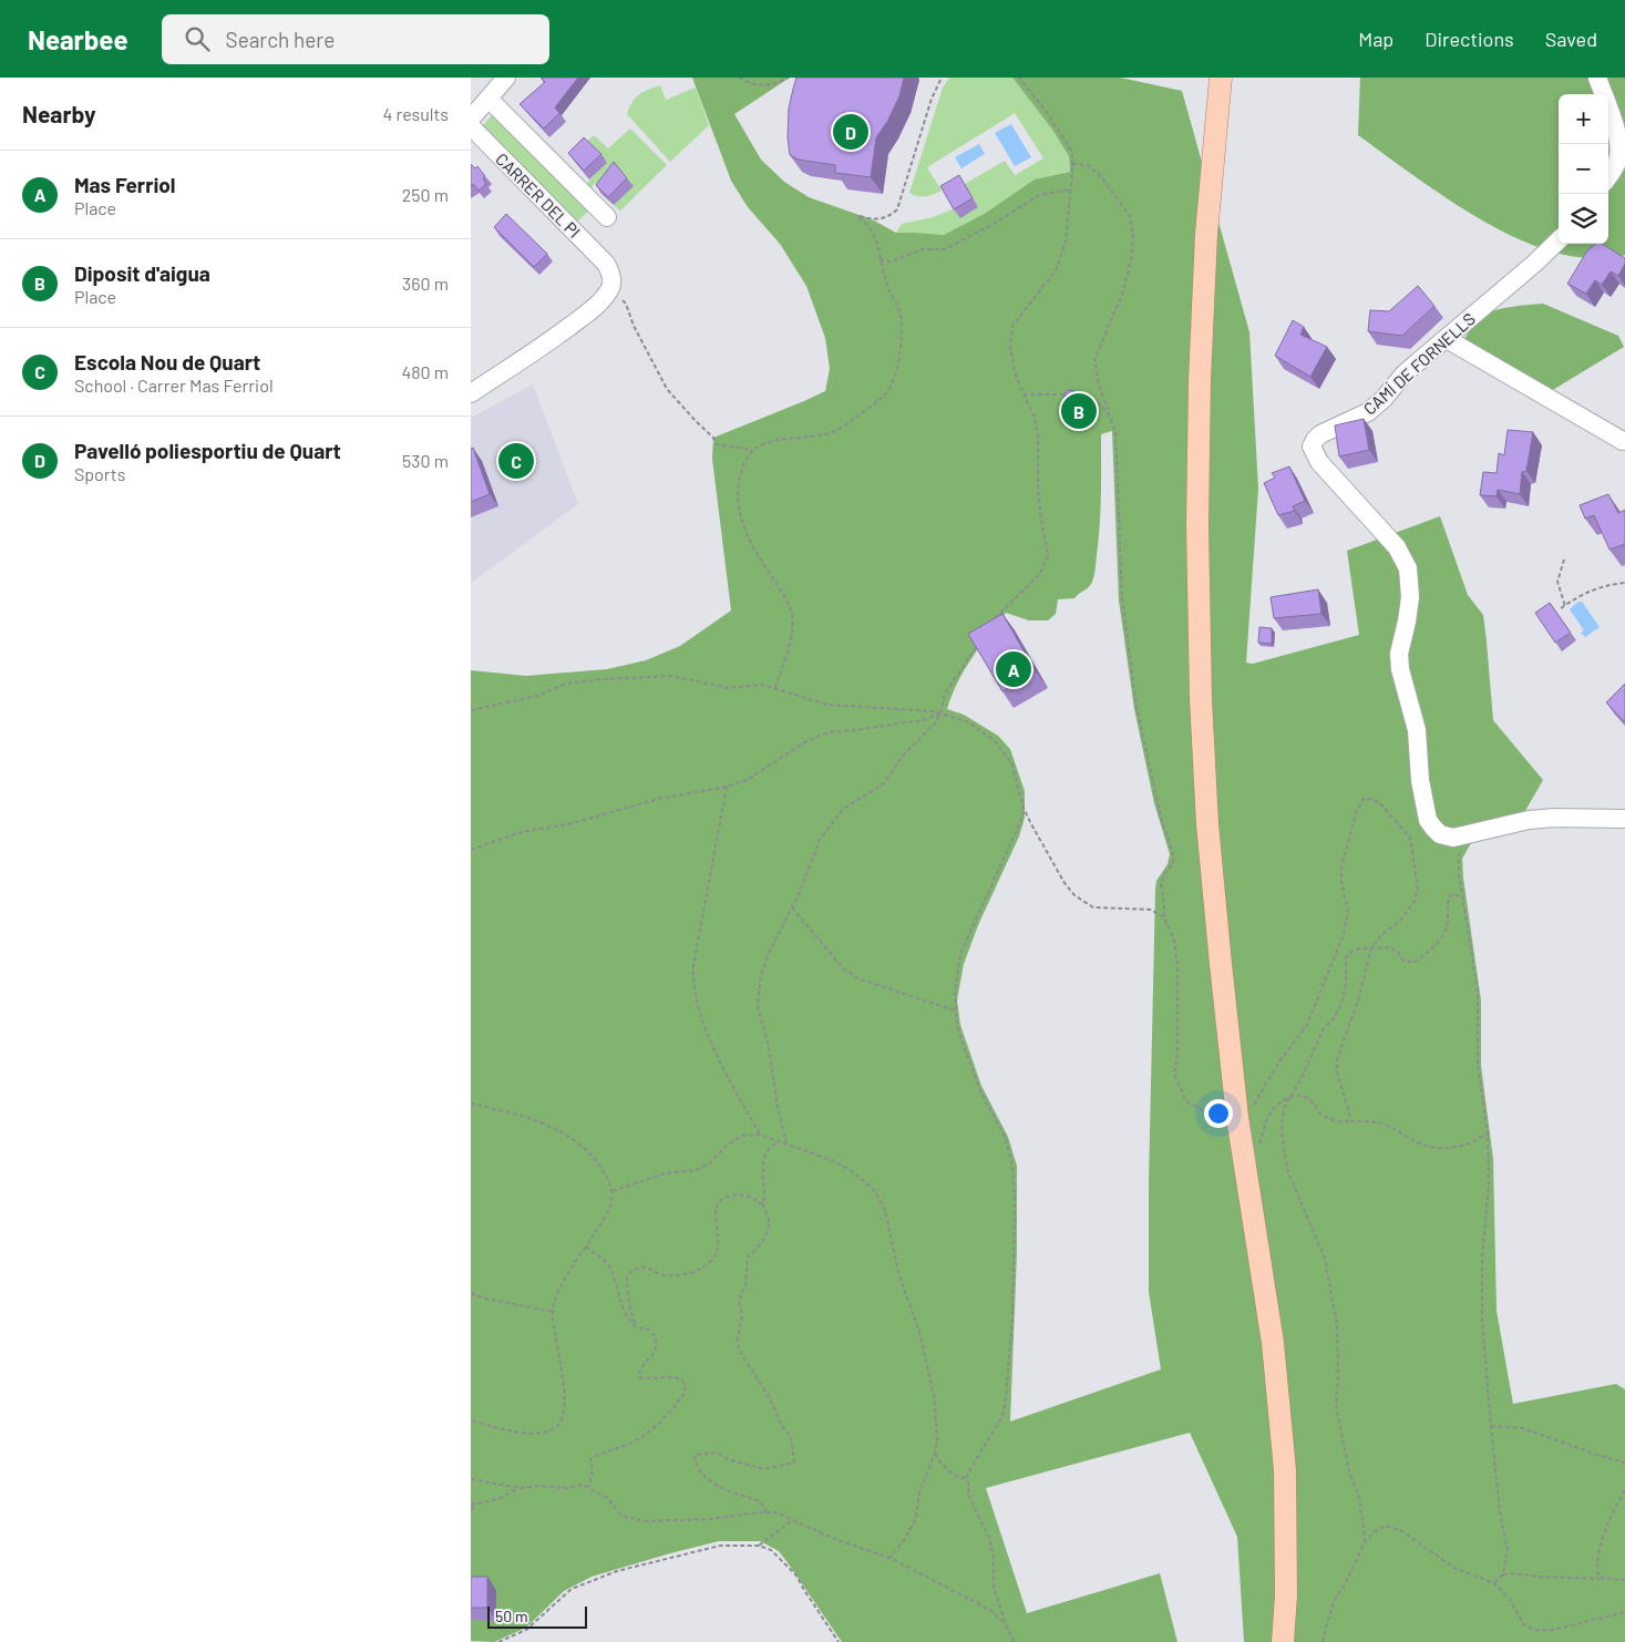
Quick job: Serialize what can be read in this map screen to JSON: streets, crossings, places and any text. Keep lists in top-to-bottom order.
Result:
{
  "streets": {
    "street": ["CARRER DEL PI", "CAMÍ DE FORNELLS"]
  },
  "scale_bar": "50 m",
  "page": {
    "header": "Nearbee",
    "search": "Search here",
    "nav": ["Map", "Directions", "Saved"],
    "heading": ["Nearby", "4 results"],
    "map_buttons": ["+", "−"],
    "pins": [
      "D",
      "B",
      "C",
      "A"
    ],
    "list": [
      {
        "mark": "A",
        "name": "Mas Ferriol",
        "note": "Place",
        "value": "250 m"
      },
      {
        "mark": "B",
        "name": "Diposit d'aigua",
        "note": "Place",
        "value": "360 m"
      },
      {
        "mark": "C",
        "name": "Escola Nou de Quart",
        "note": "School · Carrer Mas Ferriol",
        "value": "480 m"
      },
      {
        "mark": "D",
        "name": "Pavelló poliesportiu de Quart",
        "note": "Sports",
        "value": "530 m"
      }
    ],
    "scale": "50 m"
  }
}
